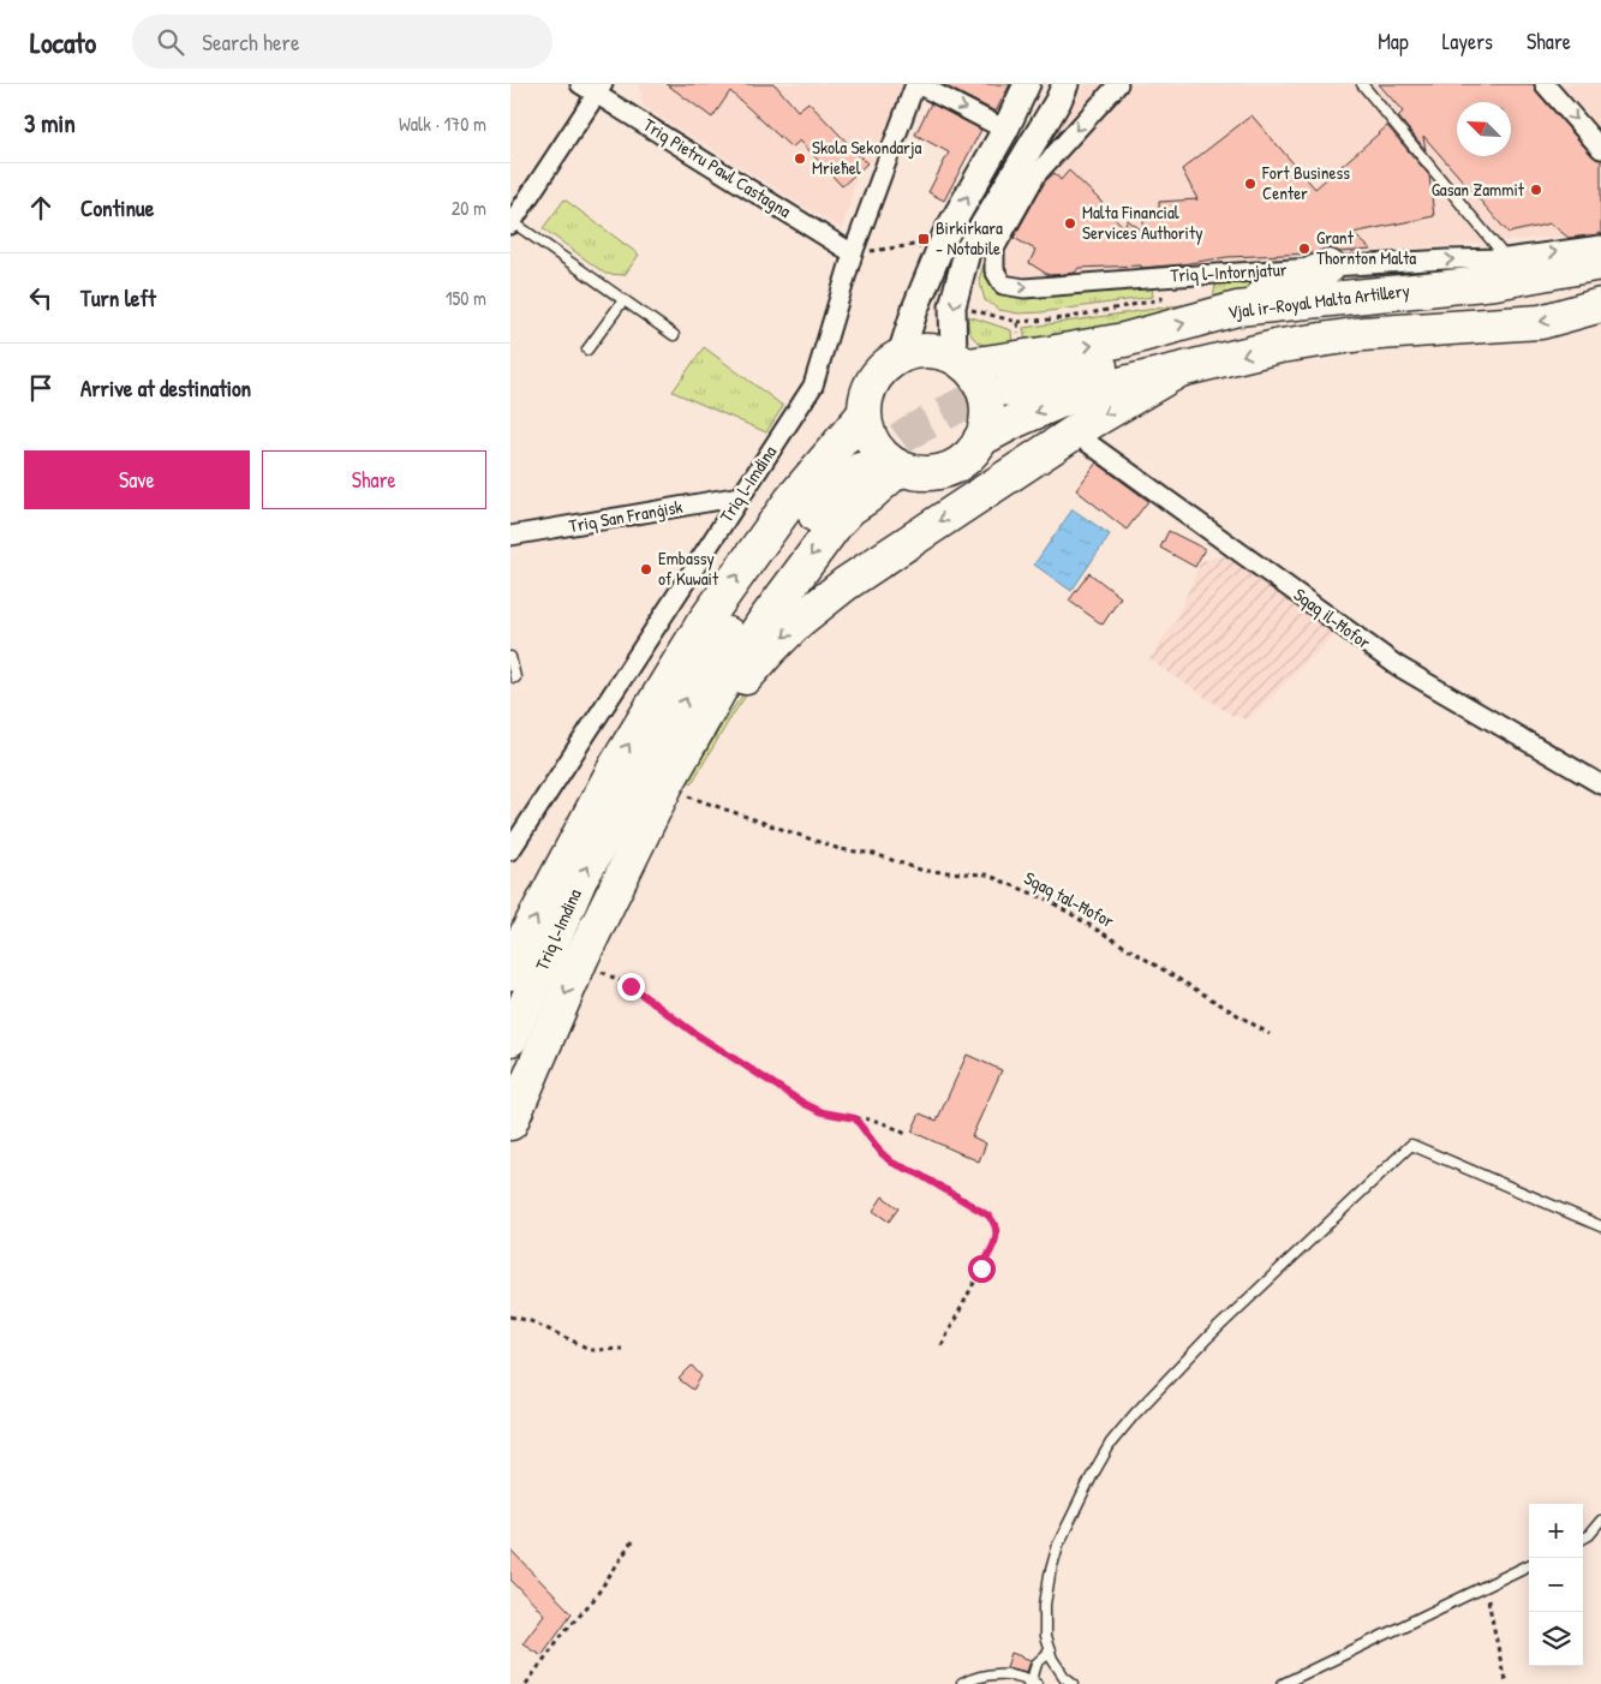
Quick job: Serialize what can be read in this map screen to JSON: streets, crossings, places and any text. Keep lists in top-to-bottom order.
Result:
{
  "streets": {
    "highway": ["Vjal ir-Royal Malta Artillery", "Triq l-Imdina"],
    "street": [
      "Triq Pietru Pawl Castagna",
      "Triq l-Intornjatur",
      "Triq San Franġisk",
      "Sqaq il-Ħofor"
    ],
    "path": ["Sqaq tal-Ħofor"]
  },
  "crossings": [
    ["Triq Pietru Pawl Castagna", "Triq l-Imdina"],
    ["Vjal ir-Royal Malta Artillery", "Triq l-Imdina"],
    ["Triq l-Imdina", "Triq San Franġisk"],
    ["Triq l-Imdina", "Sqaq il-Ħofor"],
    ["Triq l-Imdina", "Sqaq tal-Ħofor"]
  ],
  "places": {
    "other": [
      "Skola Sekondarja Mrieħel",
      "Fort Business Center",
      "Gasan Zammit",
      "Malta Financial Services Authority",
      "Grant Thornton Malta",
      "Embassy of Kuwait"
    ],
    "transit": ["Birkirkara - Notabile"]
  },
  "north": "top left",
  "page": {
    "header": "Locato",
    "search": "Search here",
    "nav": ["Map", "Layers", "Share"],
    "heading": ["3 min", "Walk · 170 m"],
    "list": [
      ["Continue", "20 m"],
      ["Turn left", "150 m"],
      "Arrive at destination"
    ],
    "buttons": ["Save", "Share"],
    "map_buttons": ["+", "−"]
  }
}
